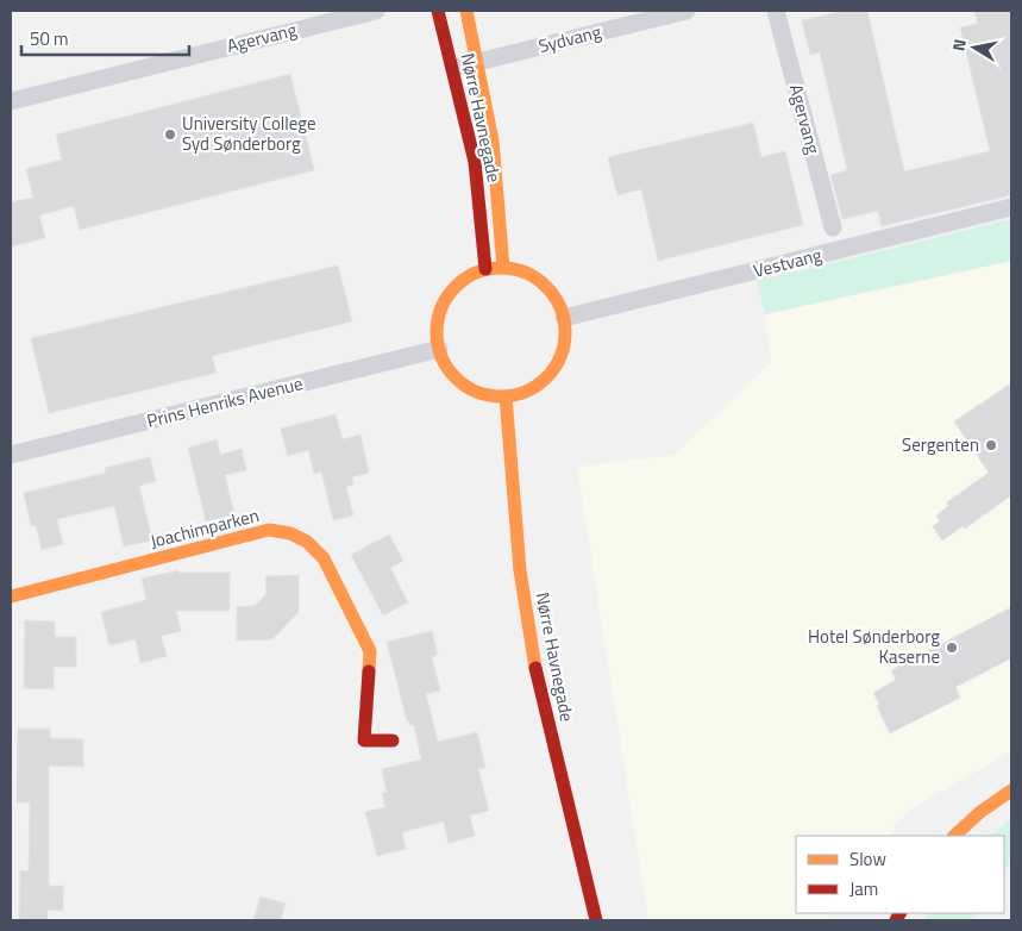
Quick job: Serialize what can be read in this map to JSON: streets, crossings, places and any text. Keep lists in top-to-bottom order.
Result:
{
  "streets": {
    "street": [
      "Agervang",
      "Sydvang",
      "Nørre Havnegade",
      "Vestvang",
      "Prins Henriks Avenue",
      "Joachimparken"
    ]
  },
  "crossings": [
    ["Sydvang", "Nørre Havnegade"],
    ["Nørre Havnegade", "Vestvang"],
    ["Nørre Havnegade", "Prins Henriks Avenue"],
    ["Vestvang", "Prins Henriks Avenue"]
  ],
  "places": ["University College Syd Sønderborg", "Sergenten", "Hotel Sønderborg Kaserne"],
  "legend": ["Slow", "Jam"],
  "scale_bar": "50 m",
  "north": "left"
}
